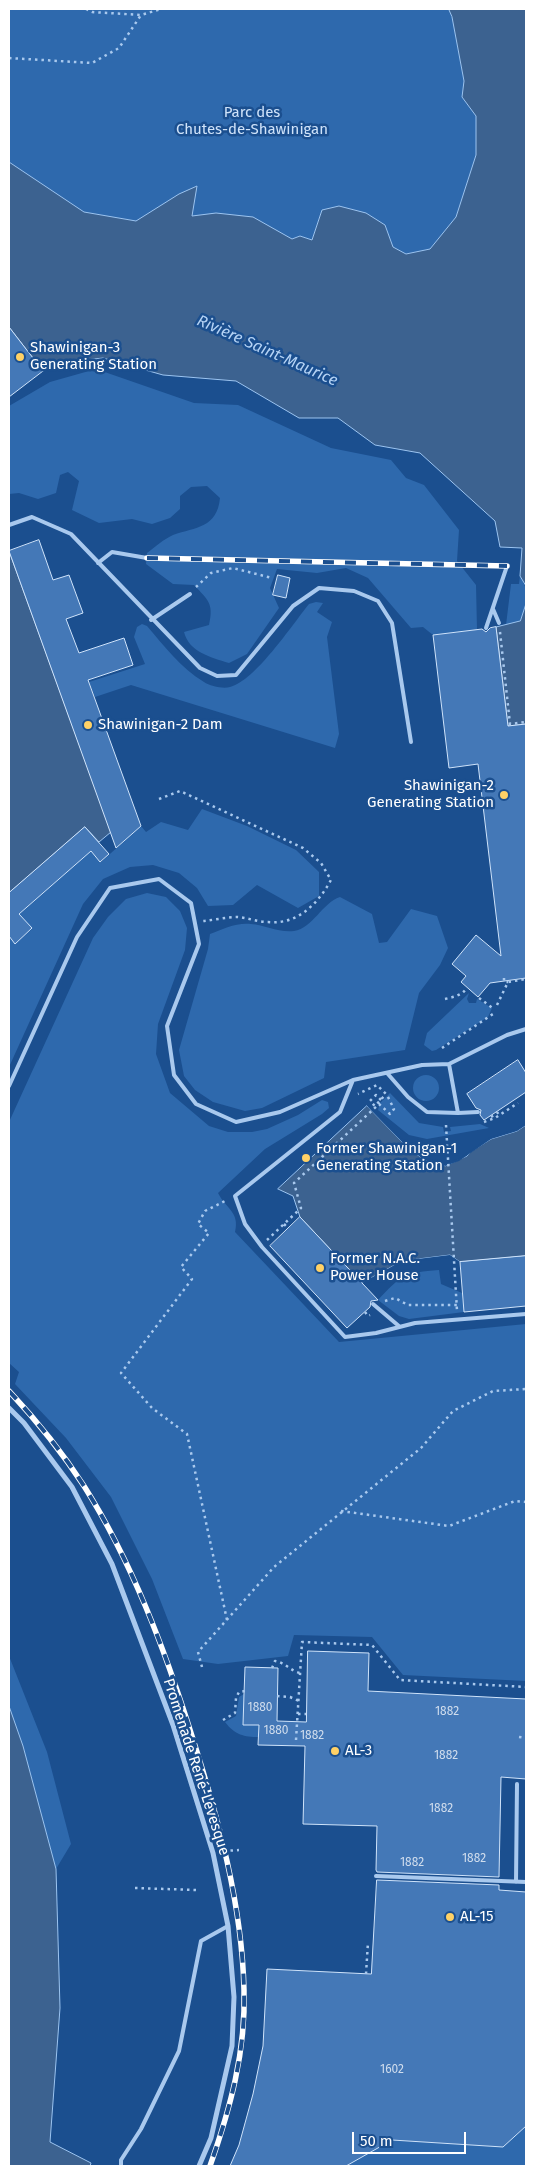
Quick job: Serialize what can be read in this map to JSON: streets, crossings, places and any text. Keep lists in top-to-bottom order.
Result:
{
  "streets": {
    "street": ["Promenade René-Lévesque"]
  },
  "water": ["Rivière Saint-Maurice"],
  "parks": ["Parc des Chutes-de-Shawinigan"],
  "places": [
    "Shawinigan-3 Generating Station",
    "Shawinigan-2 Dam",
    "Shawinigan-2 Generating Station",
    "Former Shawinigan-1 Generating Station",
    "Former N.A.C. Power House",
    "AL-3",
    "AL-15"
  ],
  "house_numbers": [
    "1880",
    "1882",
    "1880",
    "1882",
    "1882",
    "1882",
    "1882",
    "1882",
    "1602"
  ],
  "scale_bar": "50 m"
}
